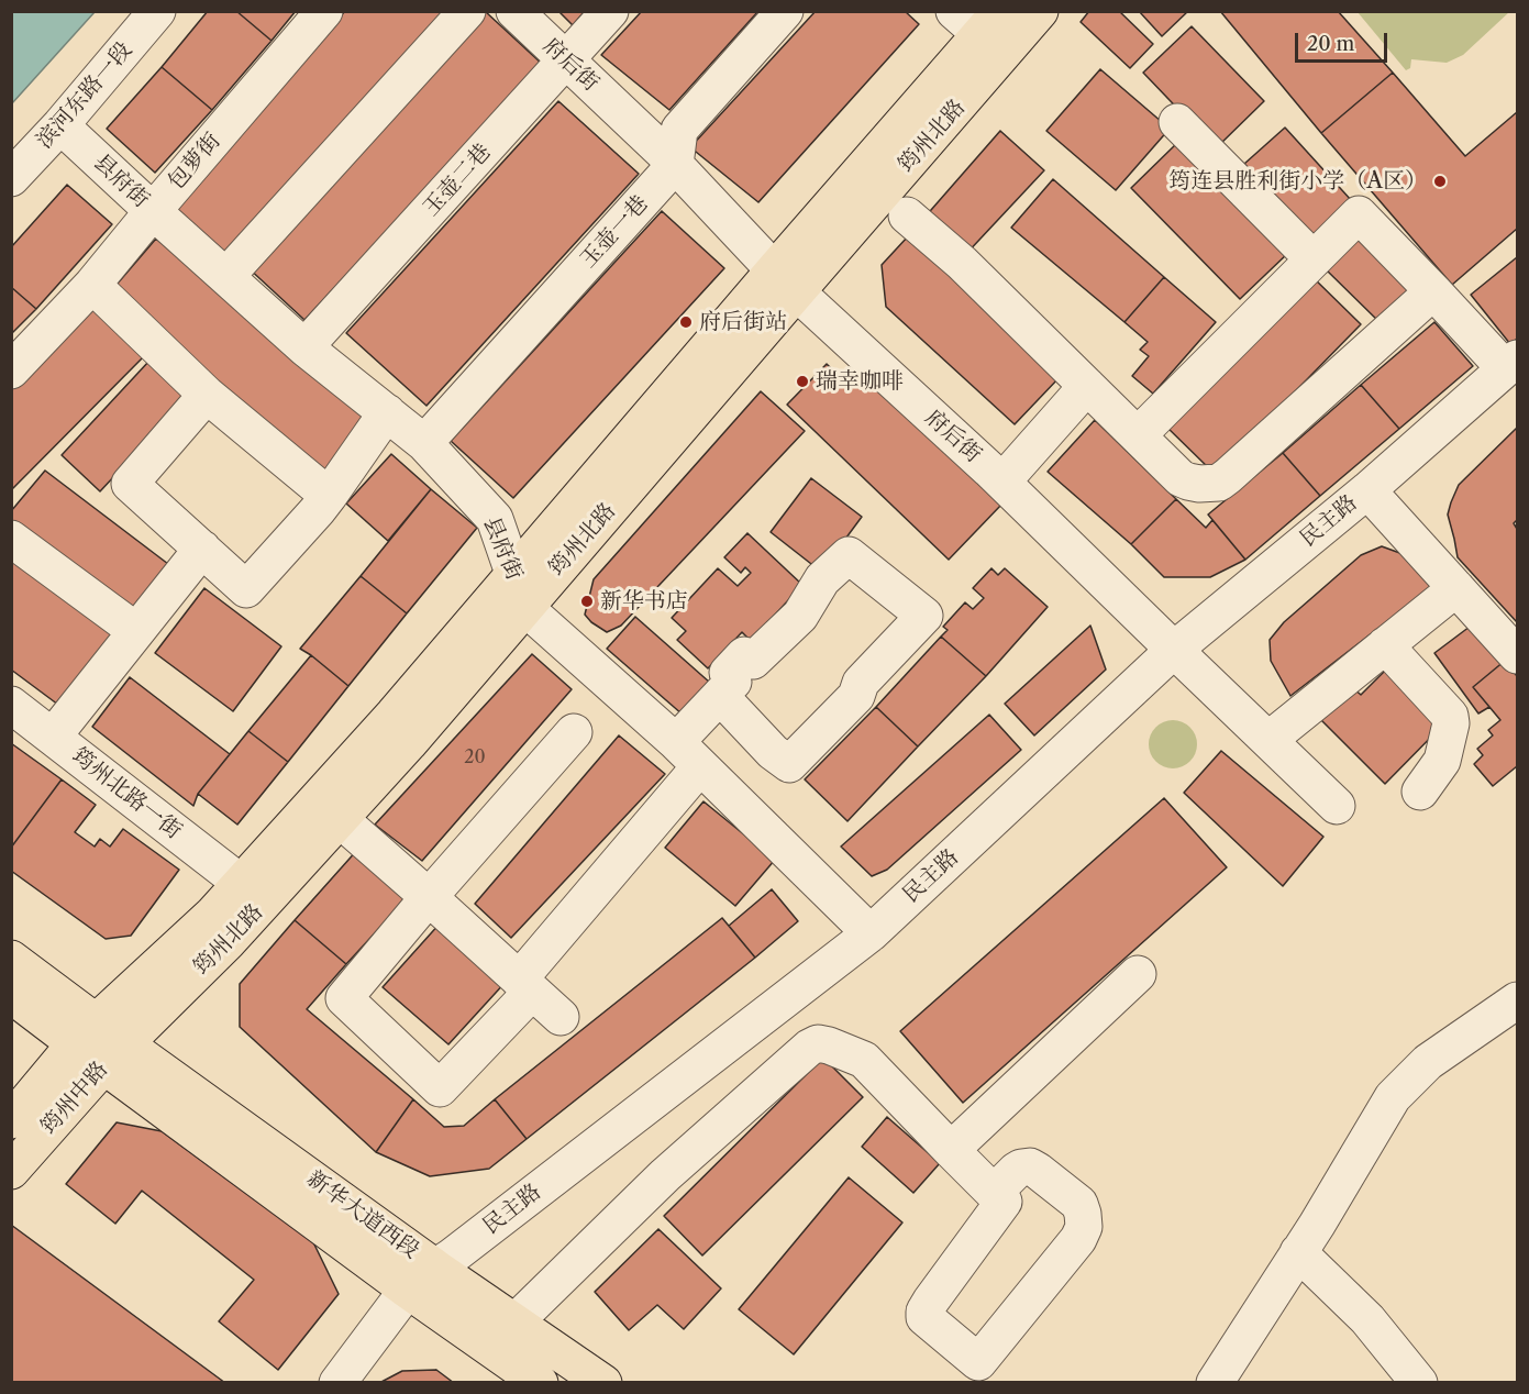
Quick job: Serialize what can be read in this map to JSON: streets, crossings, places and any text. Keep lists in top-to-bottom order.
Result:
{
  "streets": {
    "main road": ["筠州北路", "筠州中路", "新华大道西段"],
    "street": [
      "府后街",
      "滨河东路一段",
      "包萝街",
      "玉壶二巷",
      "县府街",
      "玉壶一巷",
      "民主路",
      "筠州北路一街"
    ]
  },
  "crossings": [
    ["府后街", "筠州北路"],
    ["府后街", "玉壶二巷"],
    ["府后街", "玉壶一巷"],
    ["府后街", "民主路"],
    ["滨河东路一段", "县府街"],
    ["筠州北路", "县府街"],
    ["筠州北路", "筠州北路一街"],
    ["筠州北路", "筠州中路"],
    ["筠州北路", "新华大道西段"],
    ["包萝街", "县府街"],
    ["玉壶二巷", "县府街"],
    ["县府街", "玉壶一巷"],
    ["县府街", "民主路"],
    ["民主路", "新华大道西段"],
    ["筠州中路", "新华大道西段"]
  ],
  "places": [
    "筠连县胜利街小学（A区）",
    "府后街站",
    "瑞幸咖啡",
    "新华书店"
  ],
  "house_numbers": ["20"],
  "scale_bar": "20 m"
}
